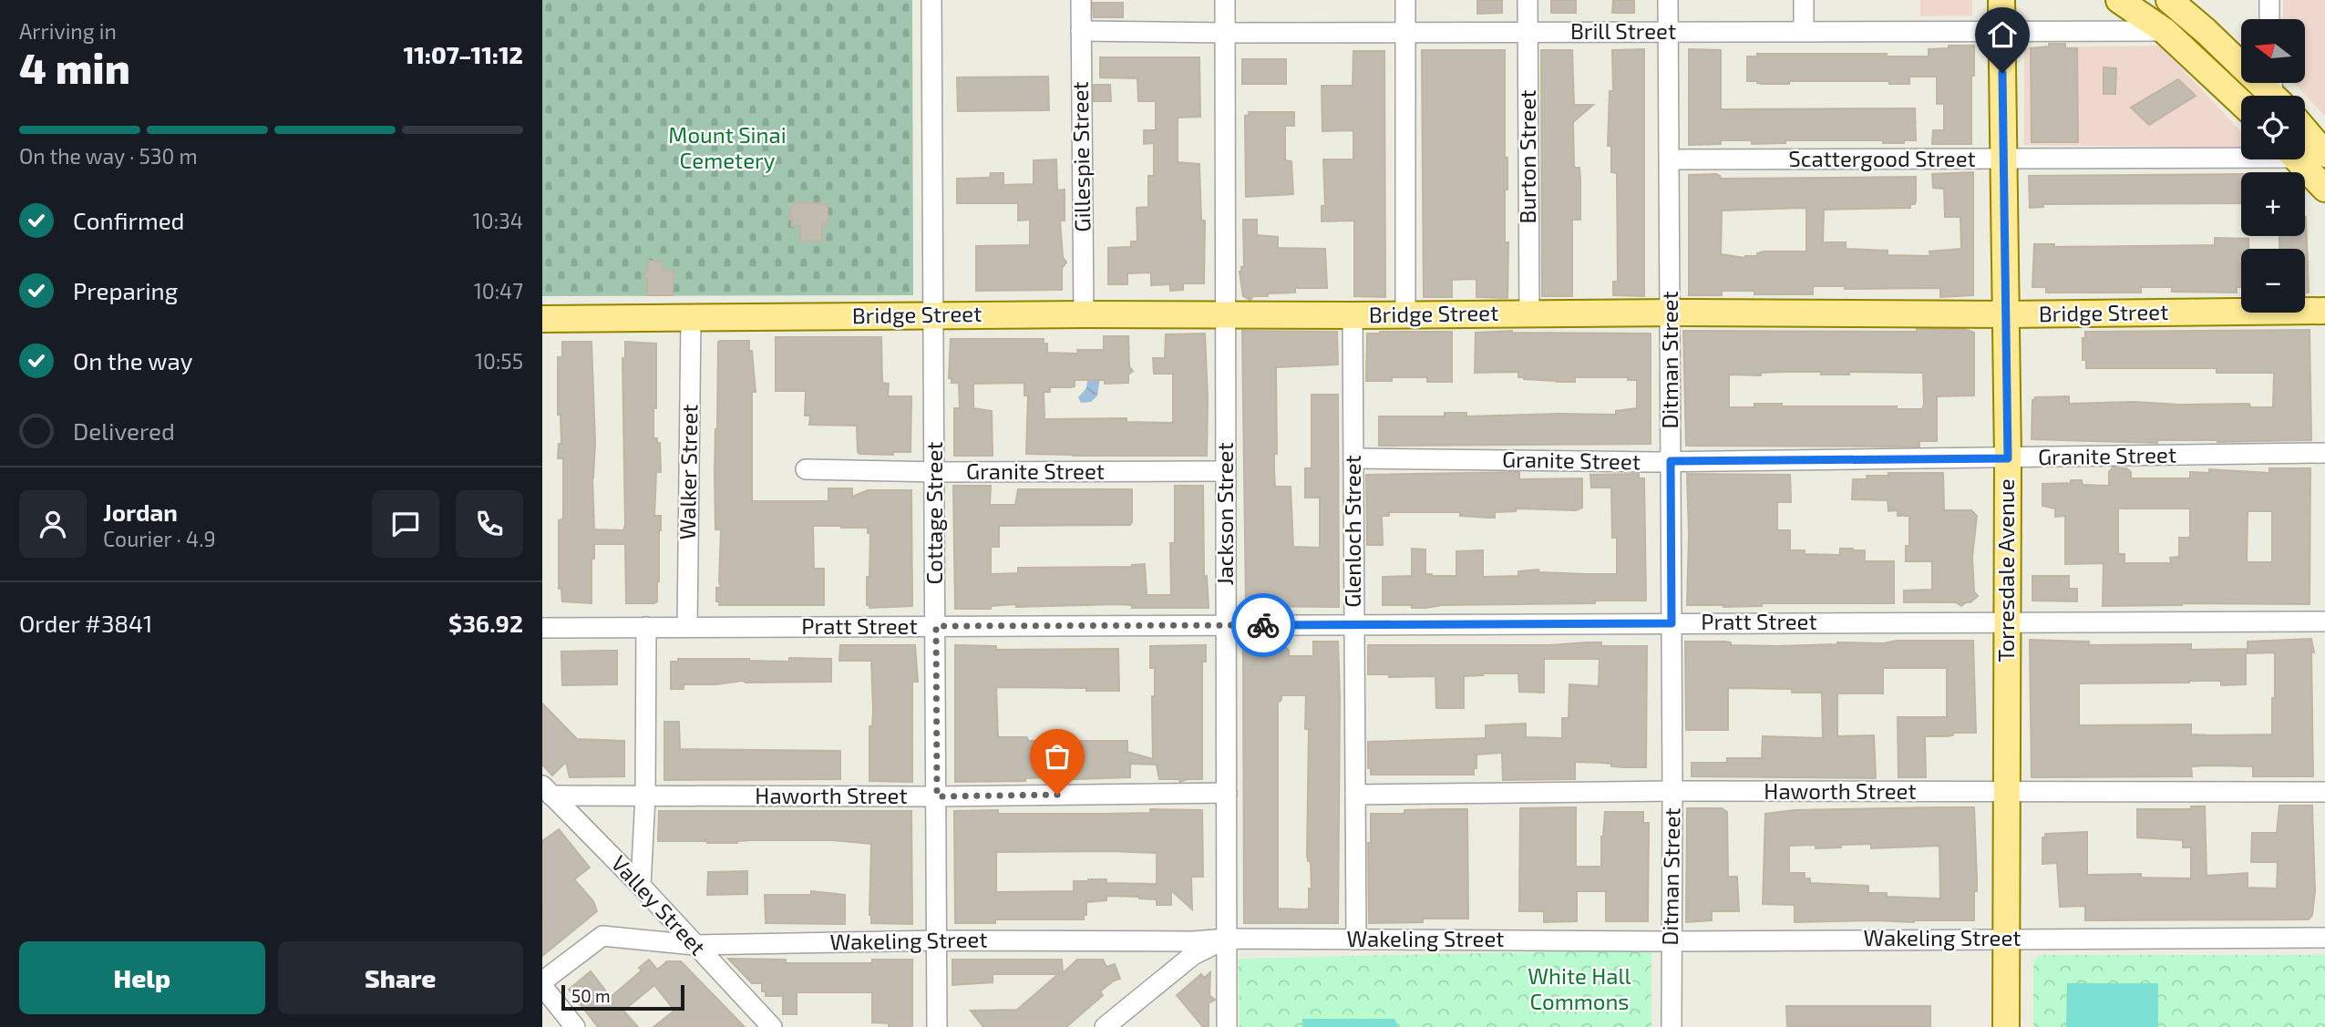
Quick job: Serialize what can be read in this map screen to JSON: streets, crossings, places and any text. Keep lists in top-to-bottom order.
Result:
{
  "streets": {
    "main road": ["Bridge Street", "Torresdale Avenue"],
    "street": [
      "Brill Street",
      "Gillespie Street",
      "Burton Street",
      "Scattergood Street",
      "Ditman Street",
      "Granite Street",
      "Walker Street",
      "Cottage Street",
      "Jackson Street",
      "Glenloch Street",
      "Pratt Street",
      "Haworth Street",
      "Valley Street",
      "Wakeling Street"
    ]
  },
  "crossings": [
    ["Brill Street", "Gillespie Street"],
    ["Brill Street", "Burton Street"],
    ["Brill Street", "Ditman Street"],
    ["Brill Street", "Jackson Street"],
    ["Brill Street", "Torresdale Avenue"],
    ["Gillespie Street", "Bridge Street"],
    ["Burton Street", "Bridge Street"],
    ["Scattergood Street", "Ditman Street"],
    ["Scattergood Street", "Torresdale Avenue"],
    ["Bridge Street", "Ditman Street"],
    ["Bridge Street", "Walker Street"],
    ["Bridge Street", "Cottage Street"],
    ["Bridge Street", "Jackson Street"],
    ["Bridge Street", "Glenloch Street"],
    ["Bridge Street", "Torresdale Avenue"],
    ["Ditman Street", "Granite Street"],
    ["Ditman Street", "Pratt Street"],
    ["Ditman Street", "Haworth Street"],
    ["Ditman Street", "Wakeling Street"],
    ["Granite Street", "Cottage Street"],
    ["Granite Street", "Jackson Street"],
    ["Granite Street", "Glenloch Street"],
    ["Granite Street", "Torresdale Avenue"],
    ["Walker Street", "Pratt Street"],
    ["Cottage Street", "Pratt Street"],
    ["Cottage Street", "Haworth Street"],
    ["Cottage Street", "Wakeling Street"],
    ["Jackson Street", "Pratt Street"],
    ["Jackson Street", "Haworth Street"],
    ["Jackson Street", "Wakeling Street"],
    ["Glenloch Street", "Pratt Street"],
    ["Glenloch Street", "Haworth Street"],
    ["Glenloch Street", "Wakeling Street"],
    ["Torresdale Avenue", "Pratt Street"],
    ["Torresdale Avenue", "Haworth Street"],
    ["Torresdale Avenue", "Wakeling Street"],
    ["Haworth Street", "Valley Street"],
    ["Valley Street", "Wakeling Street"]
  ],
  "parks": ["Mount Sinai Cemetery", "White Hall Commons"],
  "scale_bar": "50 m",
  "north": "left",
  "page": {
    "heading": ["4 min", "Arriving in", "11:07–11:12"],
    "panel": [
      "Jordan",
      "Courier · 4.9",
      "Order #3841",
      "$36.92"
    ],
    "map_buttons": ["+", "−"],
    "bar": "On the way · 530 m",
    "list": [
      ["Confirmed", "10:34"],
      ["Preparing", "10:47"],
      ["On the way", "10:55"],
      "Delivered"
    ],
    "buttons": ["Help", "Share"],
    "scale": "50 m"
  }
}
